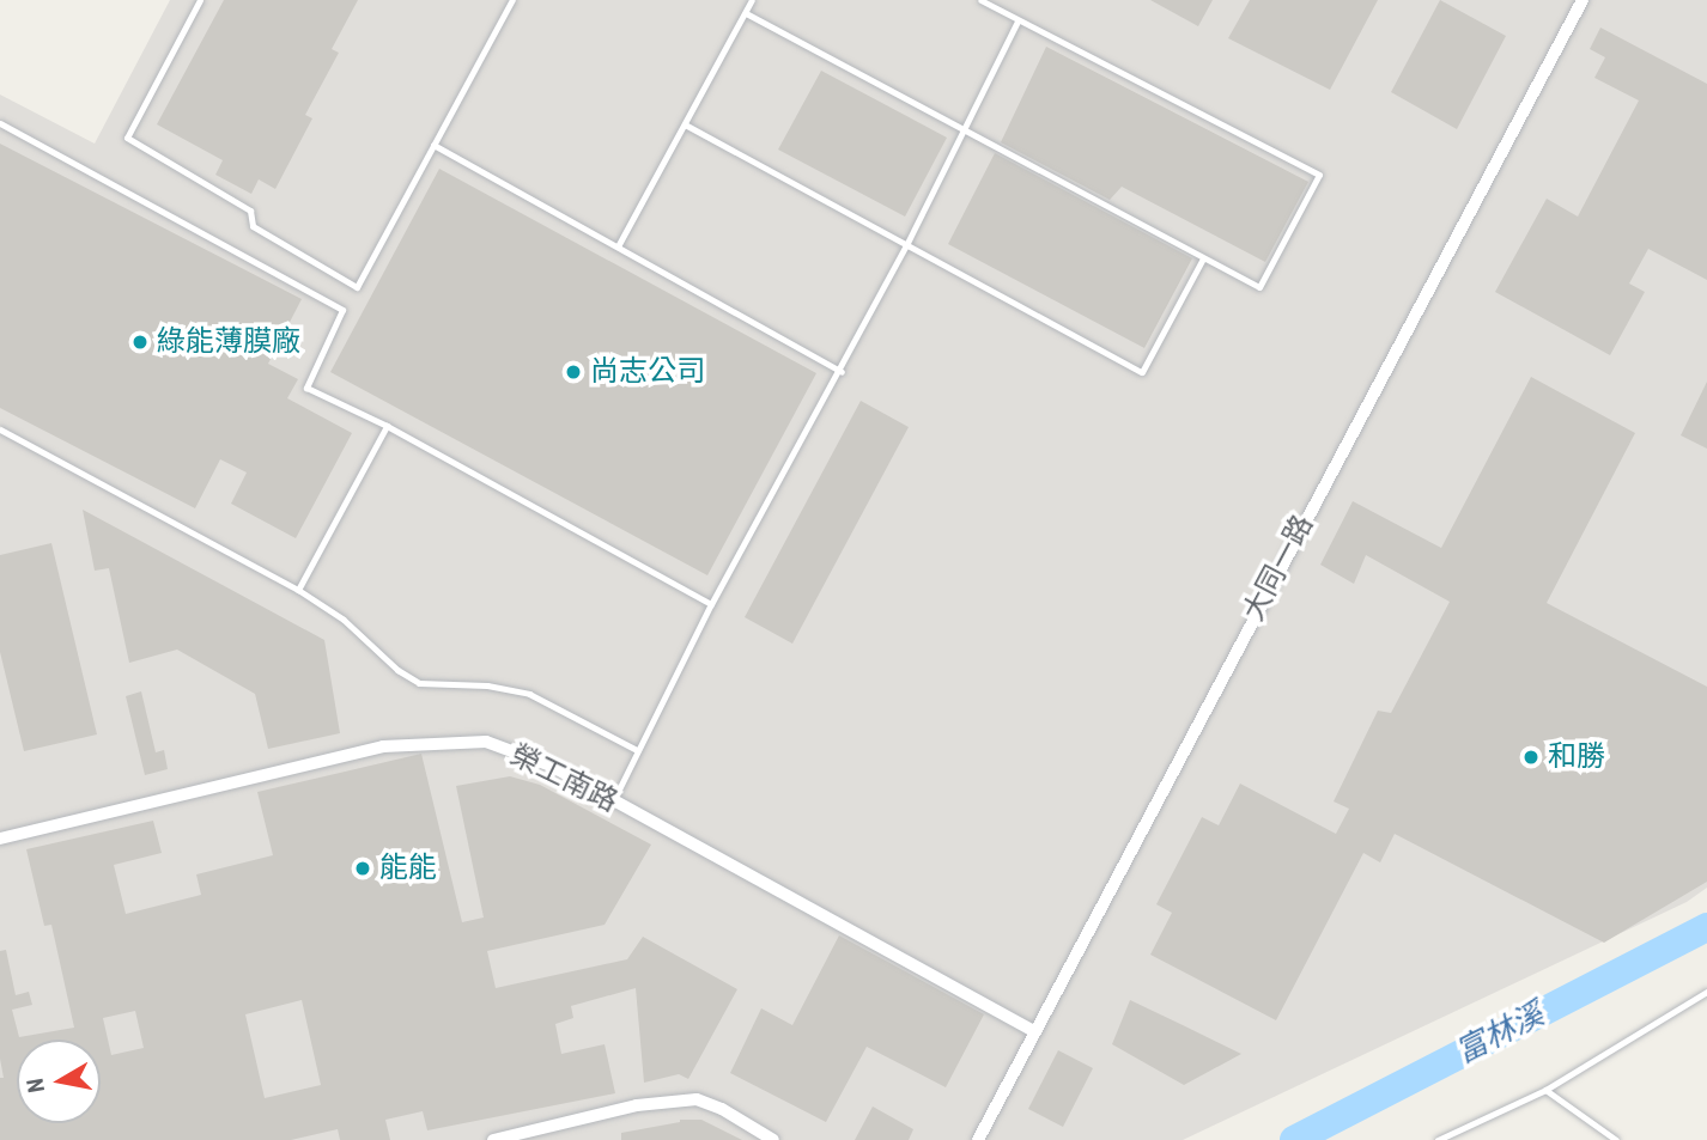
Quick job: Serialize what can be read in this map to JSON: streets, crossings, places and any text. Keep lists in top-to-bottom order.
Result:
{
  "streets": {
    "street": ["大同一路", "榮工南路"]
  },
  "crossings": [
    ["大同一路", "榮工南路"]
  ],
  "water": ["富林溪"],
  "places": [
    "綠能薄膜廠",
    "尚志公司",
    "和勝",
    "能能"
  ],
  "north": "left"
}
